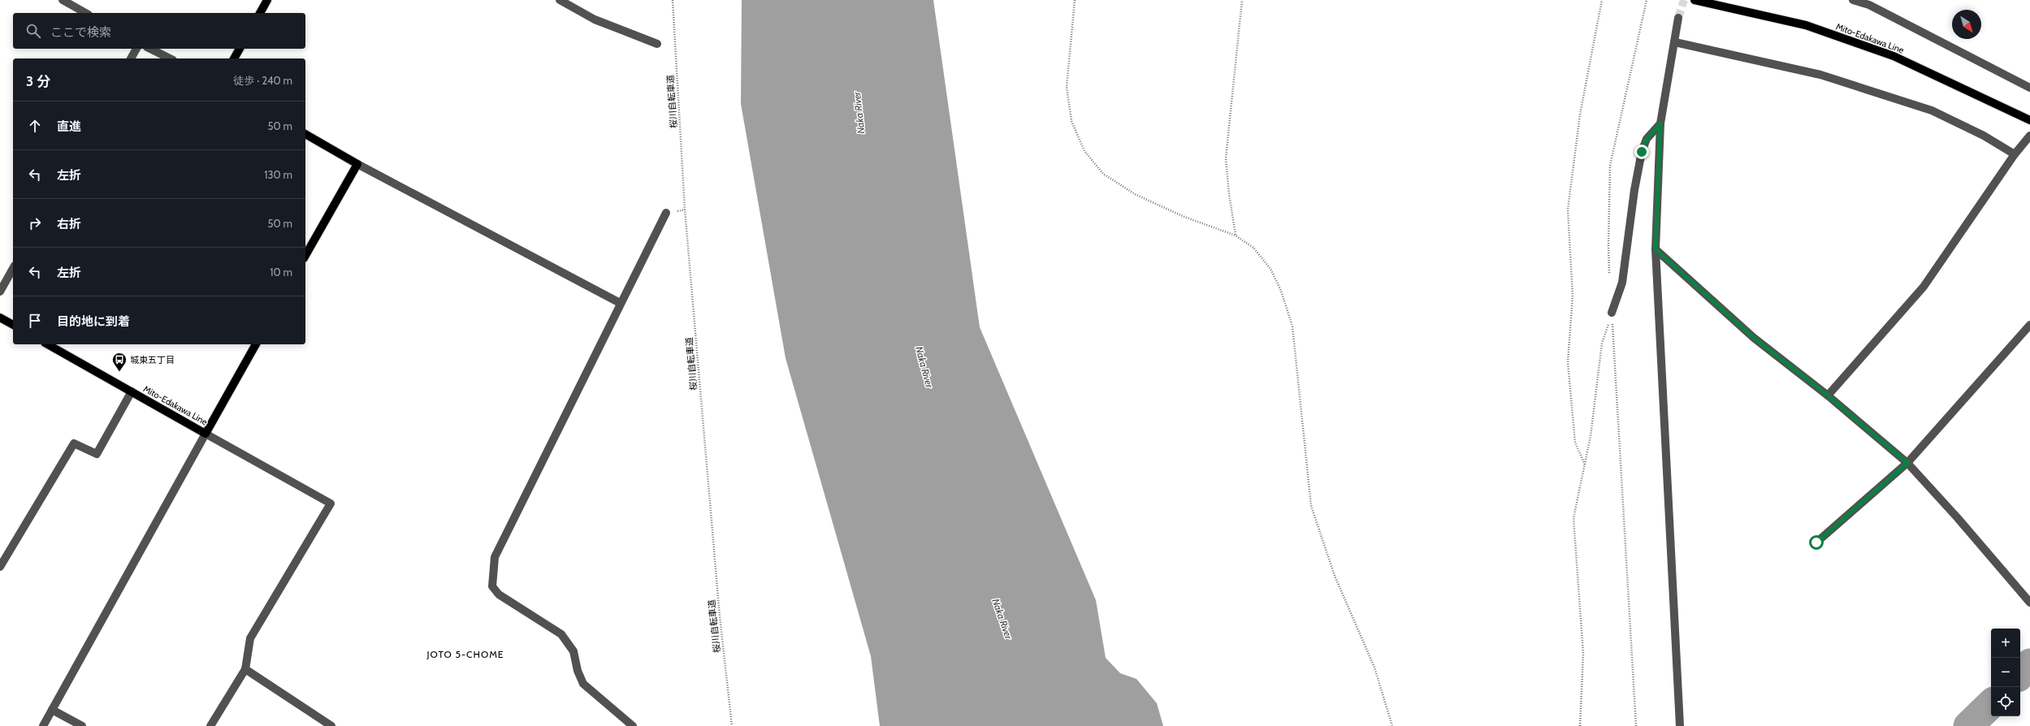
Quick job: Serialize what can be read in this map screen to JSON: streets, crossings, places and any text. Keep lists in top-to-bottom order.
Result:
{
  "streets": {
    "main road": ["Mito-Edakawa Line"],
    "path": ["桜川自転車道"]
  },
  "districts": ["JOTO 5-CHOME"],
  "water": ["Naka River"],
  "places": {
    "bus stop": ["城東五丁目"]
  },
  "north": "bottom right",
  "page": {
    "search": "ここで検索",
    "heading": ["3 分", "徒歩 · 240 m"],
    "list": [
      ["直進", "50 m"],
      ["左折", "130 m"],
      ["右折", "50 m"],
      ["左折", "10 m"],
      "目的地に到着"
    ],
    "map_buttons": ["+", "−"]
  }
}
